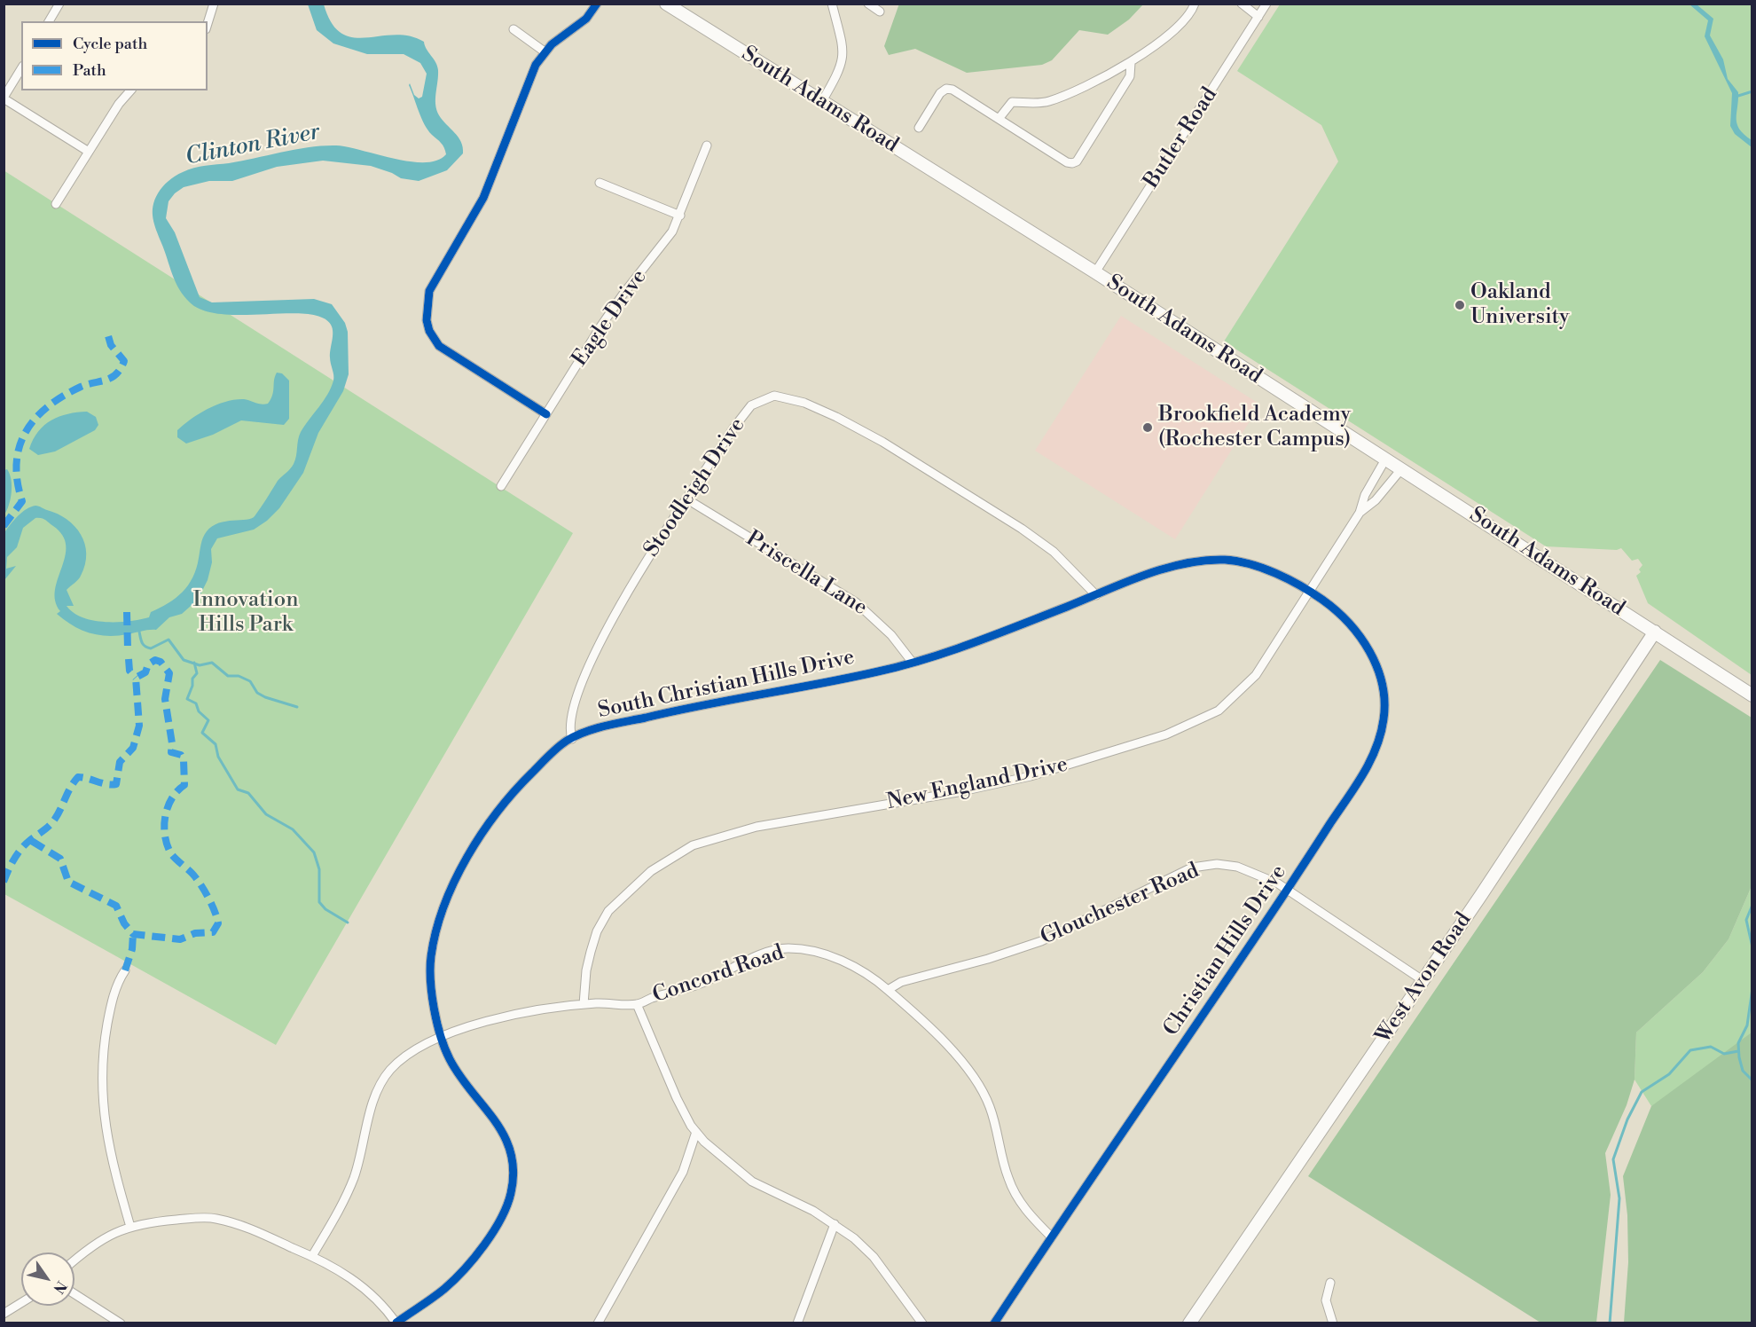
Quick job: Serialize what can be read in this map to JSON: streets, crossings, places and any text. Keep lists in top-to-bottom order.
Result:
{
  "streets": {
    "main road": ["South Adams Road", "West Avon Road"],
    "street": [
      "Butler Road",
      "Eagle Drive",
      "Stoodleigh Drive",
      "Priscella Lane",
      "South Christian Hills Drive",
      "New England Drive",
      "Glouchester Road",
      "Christian Hills Drive",
      "Concord Road"
    ]
  },
  "crossings": [
    ["South Adams Road", "Butler Road"],
    ["South Adams Road", "New England Drive"],
    ["South Adams Road", "West Avon Road"],
    ["Stoodleigh Drive", "Priscella Lane"],
    ["Stoodleigh Drive", "South Christian Hills Drive"],
    ["Priscella Lane", "South Christian Hills Drive"],
    ["South Christian Hills Drive", "New England Drive"],
    ["South Christian Hills Drive", "Christian Hills Drive"],
    ["South Christian Hills Drive", "Concord Road"],
    ["New England Drive", "Christian Hills Drive"],
    ["New England Drive", "Concord Road"],
    ["Glouchester Road", "Christian Hills Drive"],
    ["Glouchester Road", "Concord Road"],
    ["Glouchester Road", "West Avon Road"],
    ["Christian Hills Drive", "Concord Road"]
  ],
  "water": ["Clinton River"],
  "parks": ["Innovation Hills Park"],
  "places": ["Oakland University", "Brookfield Academy (Rochester Campus)"],
  "legend": ["Cycle path", "Path"],
  "north": "bottom right"
}
